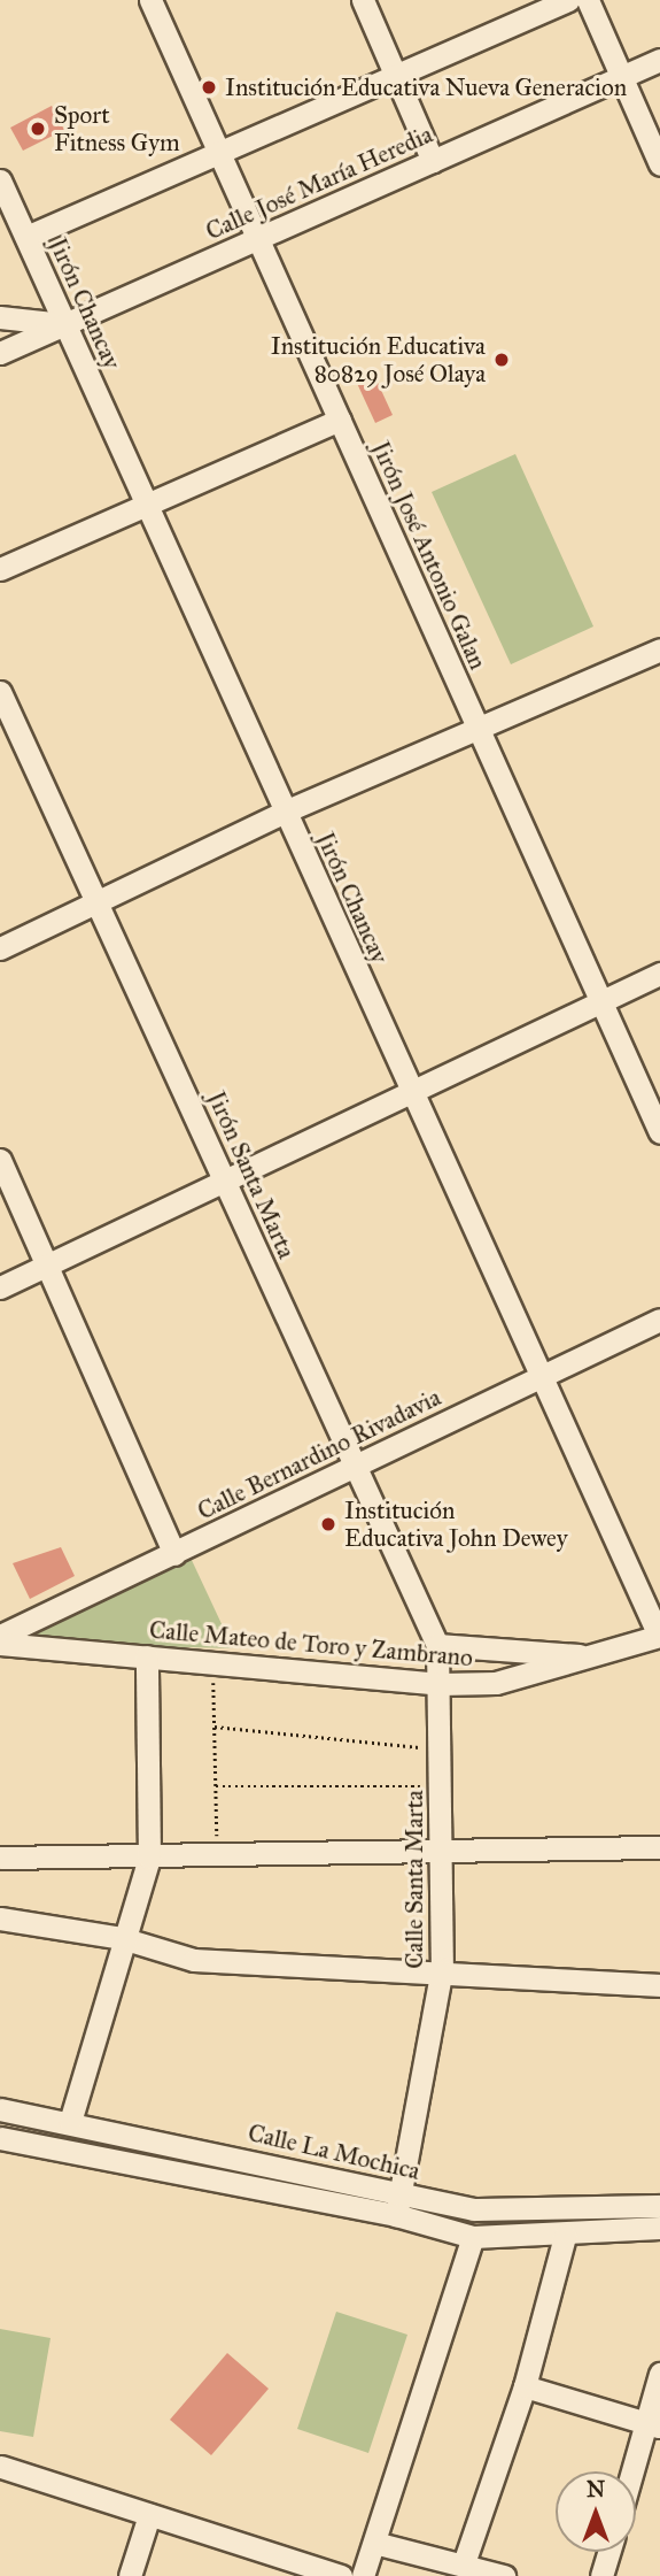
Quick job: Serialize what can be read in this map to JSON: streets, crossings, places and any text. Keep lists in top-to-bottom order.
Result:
{
  "streets": {
    "street": [
      "Calle José María Heredia",
      "Jirón Chancay",
      "Jirón José Antonio Galan",
      "Jirón Santa Marta",
      "Calle Bernardino Rivadavia",
      "Calle Mateo de Toro y Zambrano",
      "Calle Santa Marta",
      "Calle La Mochica"
    ]
  },
  "crossings": [
    ["Calle José María Heredia", "Jirón Chancay"],
    ["Calle José María Heredia", "Jirón José Antonio Galan"],
    ["Jirón Chancay", "Calle Bernardino Rivadavia"],
    ["Jirón Chancay", "Calle Mateo de Toro y Zambrano"],
    ["Jirón Santa Marta", "Calle Bernardino Rivadavia"],
    ["Jirón Santa Marta", "Calle Mateo de Toro y Zambrano"],
    ["Jirón Santa Marta", "Calle Santa Marta"],
    ["Calle Mateo de Toro y Zambrano", "Calle Santa Marta"],
    ["Calle Santa Marta", "Calle La Mochica"]
  ],
  "places": [
    "Institución Educativa Nueva Generacion",
    "Sport Fitness Gym",
    "Institución Educativa 80829 José Olaya",
    "Institución Educativa John Dewey"
  ],
  "north": "top"
}
